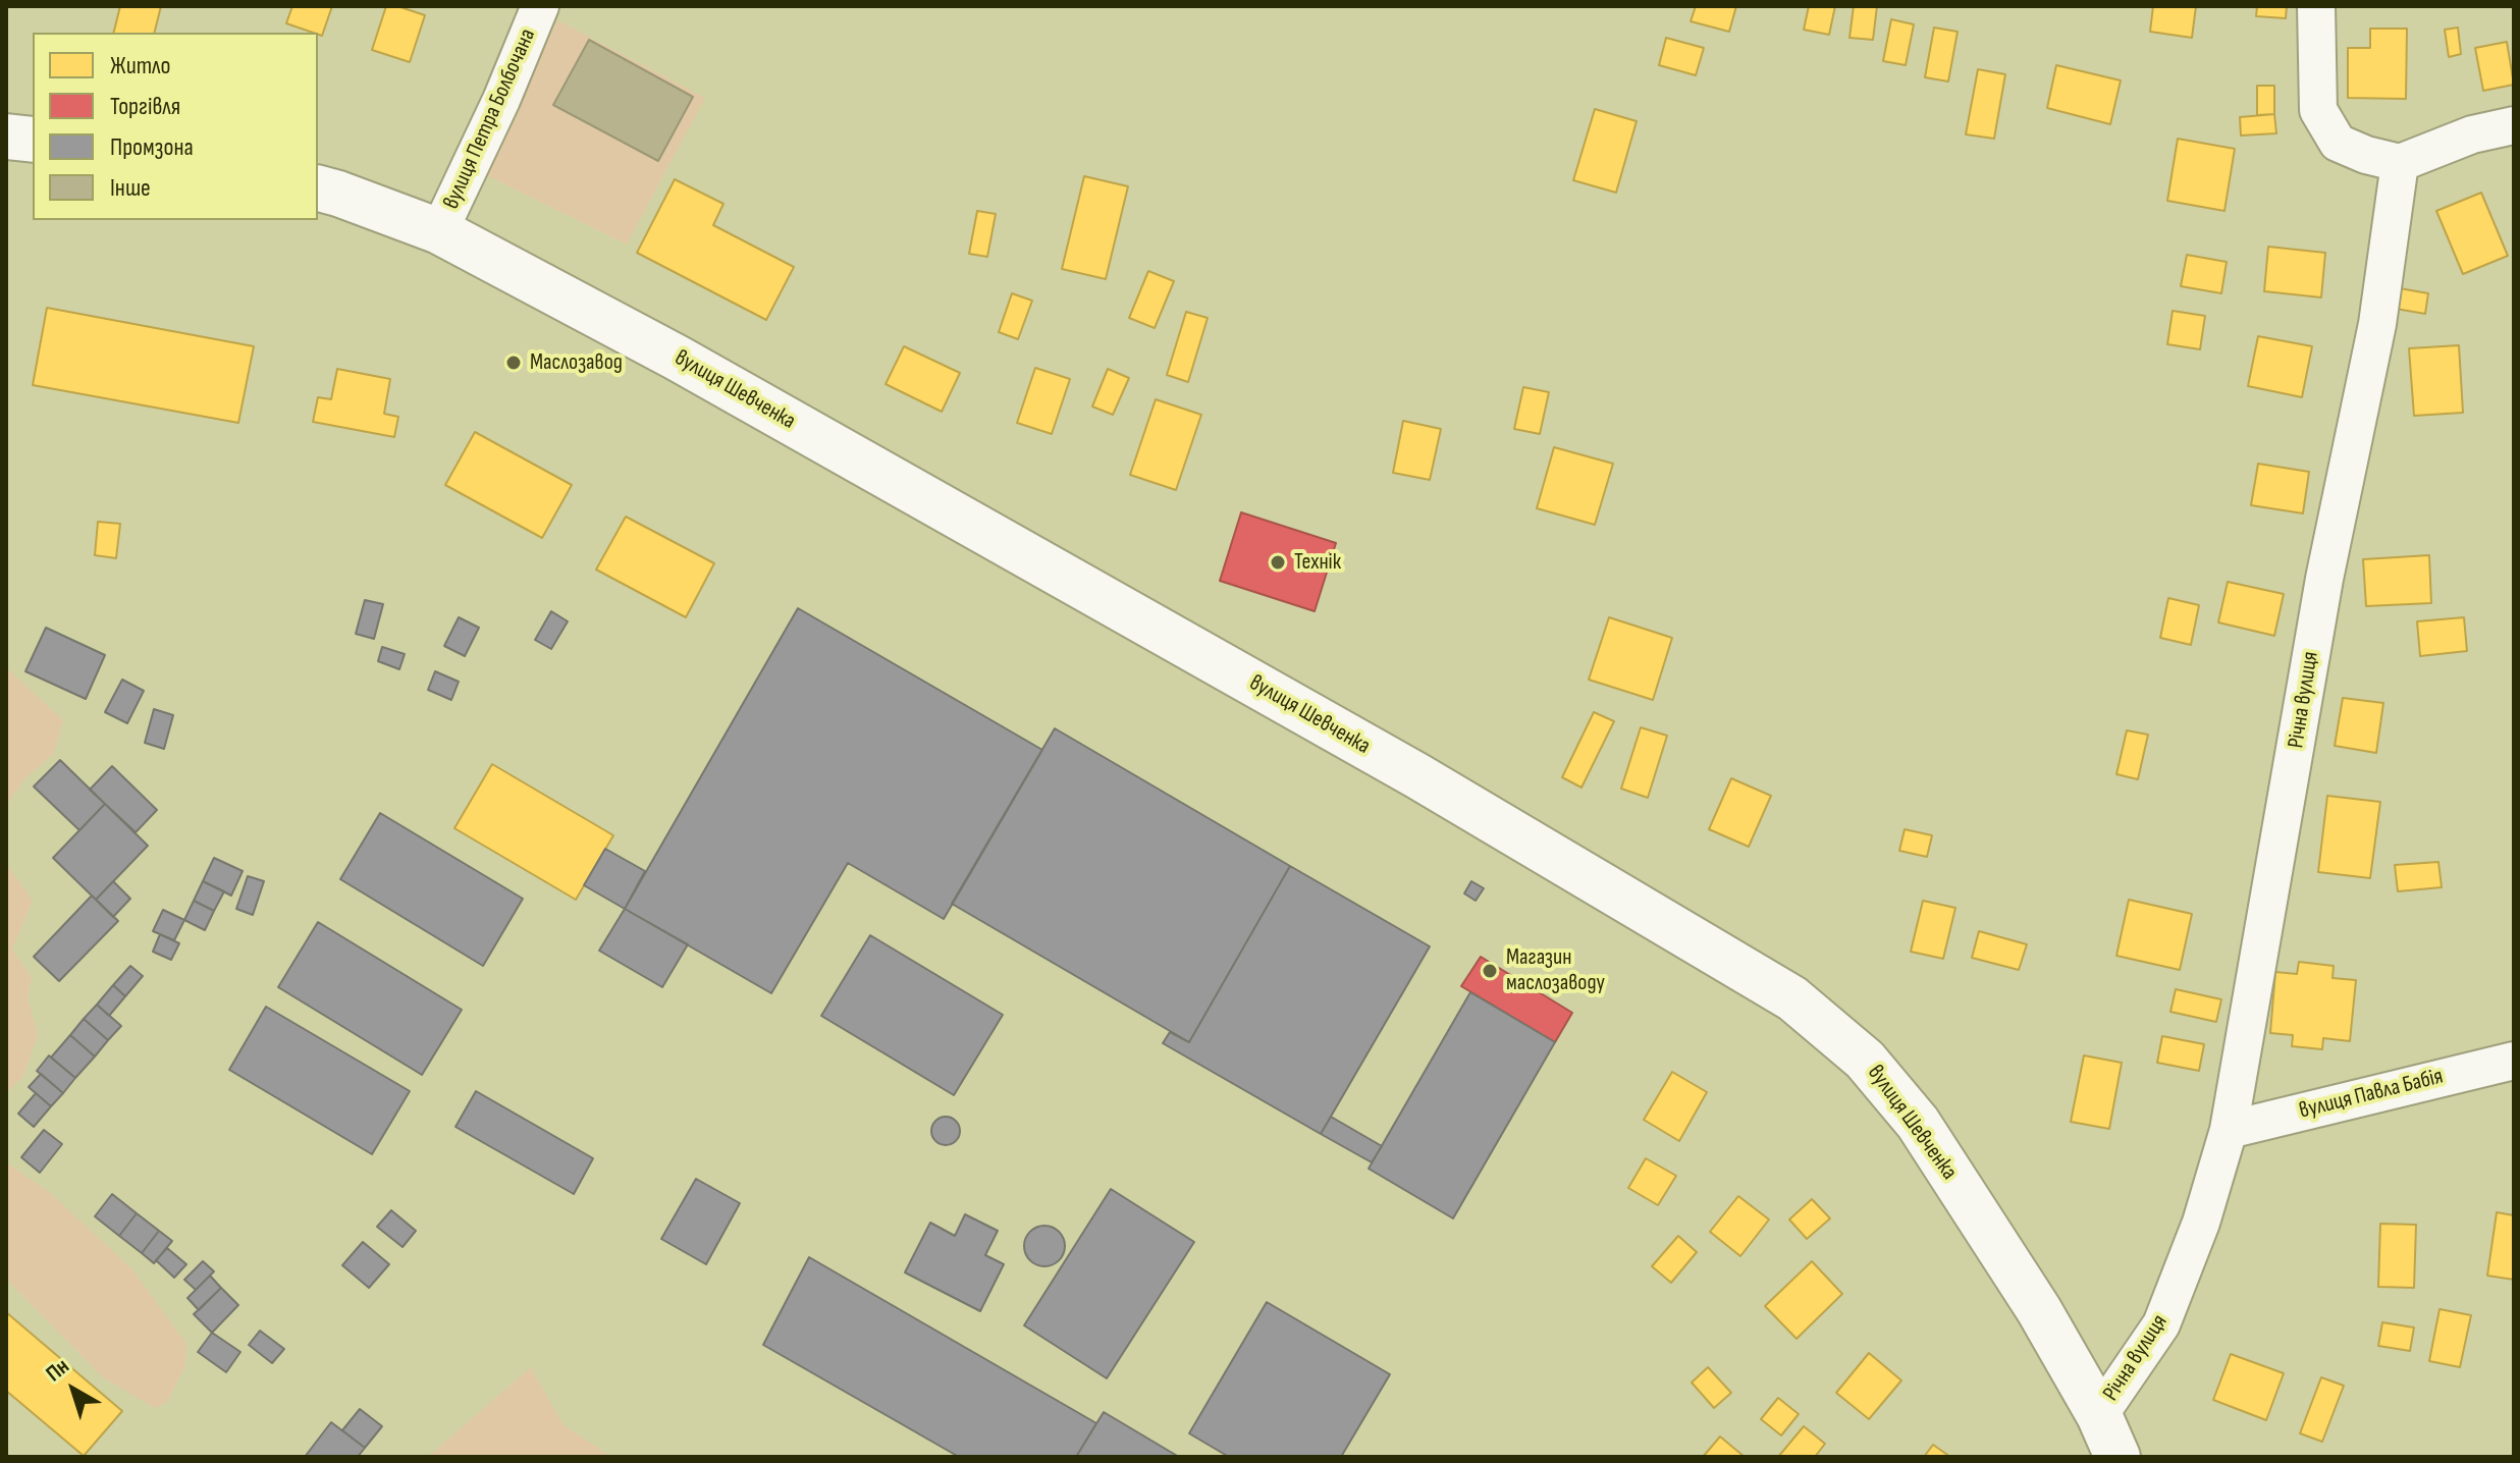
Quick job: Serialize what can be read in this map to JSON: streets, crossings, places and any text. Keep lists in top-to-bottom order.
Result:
{
  "streets": {
    "street": [
      "вулиця Петра Болбочана",
      "вулиця Шевченка",
      "Річна вулиця",
      "вулиця Павла Бабія"
    ]
  },
  "crossings": [
    ["вулиця Петра Болбочана", "вулиця Шевченка"],
    ["вулиця Шевченка", "Річна вулиця"],
    ["Річна вулиця", "вулиця Павла Бабія"]
  ],
  "places": ["Маслозавод", "Технік", "Магазин маслозаводу"],
  "legend": [
    "Житло",
    "Торгівля",
    "Промзона",
    "Інше"
  ],
  "north": "top left"
}
